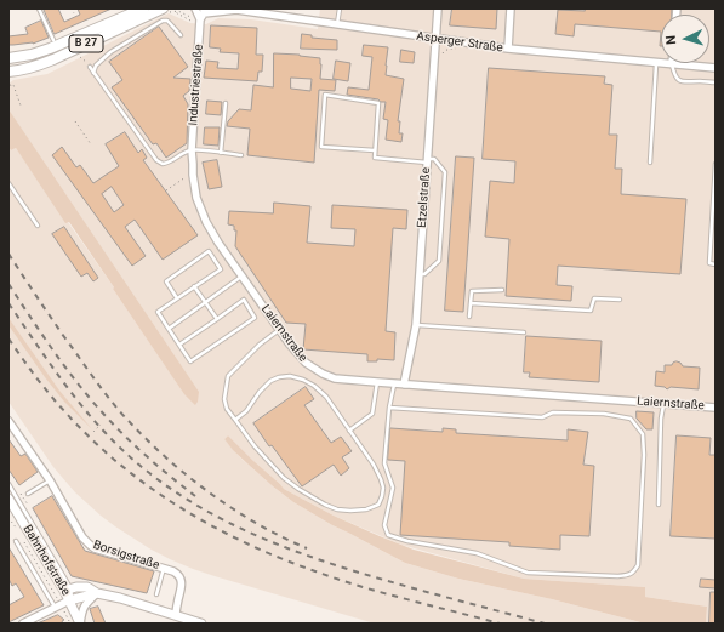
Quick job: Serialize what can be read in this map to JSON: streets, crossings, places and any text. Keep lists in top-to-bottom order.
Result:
{
  "streets": {
    "main road": ["B 27"],
    "street": [
      "Asperger Straße",
      "Industriestraße",
      "Etzelstraße",
      "Laiernstraße",
      "Borsigstraße",
      "Bahnhofstraße"
    ]
  },
  "crossings": [
    ["Asperger Straße", "Industriestraße"],
    ["Asperger Straße", "Etzelstraße"],
    ["Industriestraße", "Laiernstraße"],
    ["Etzelstraße", "Laiernstraße"]
  ],
  "north": "left"
}
